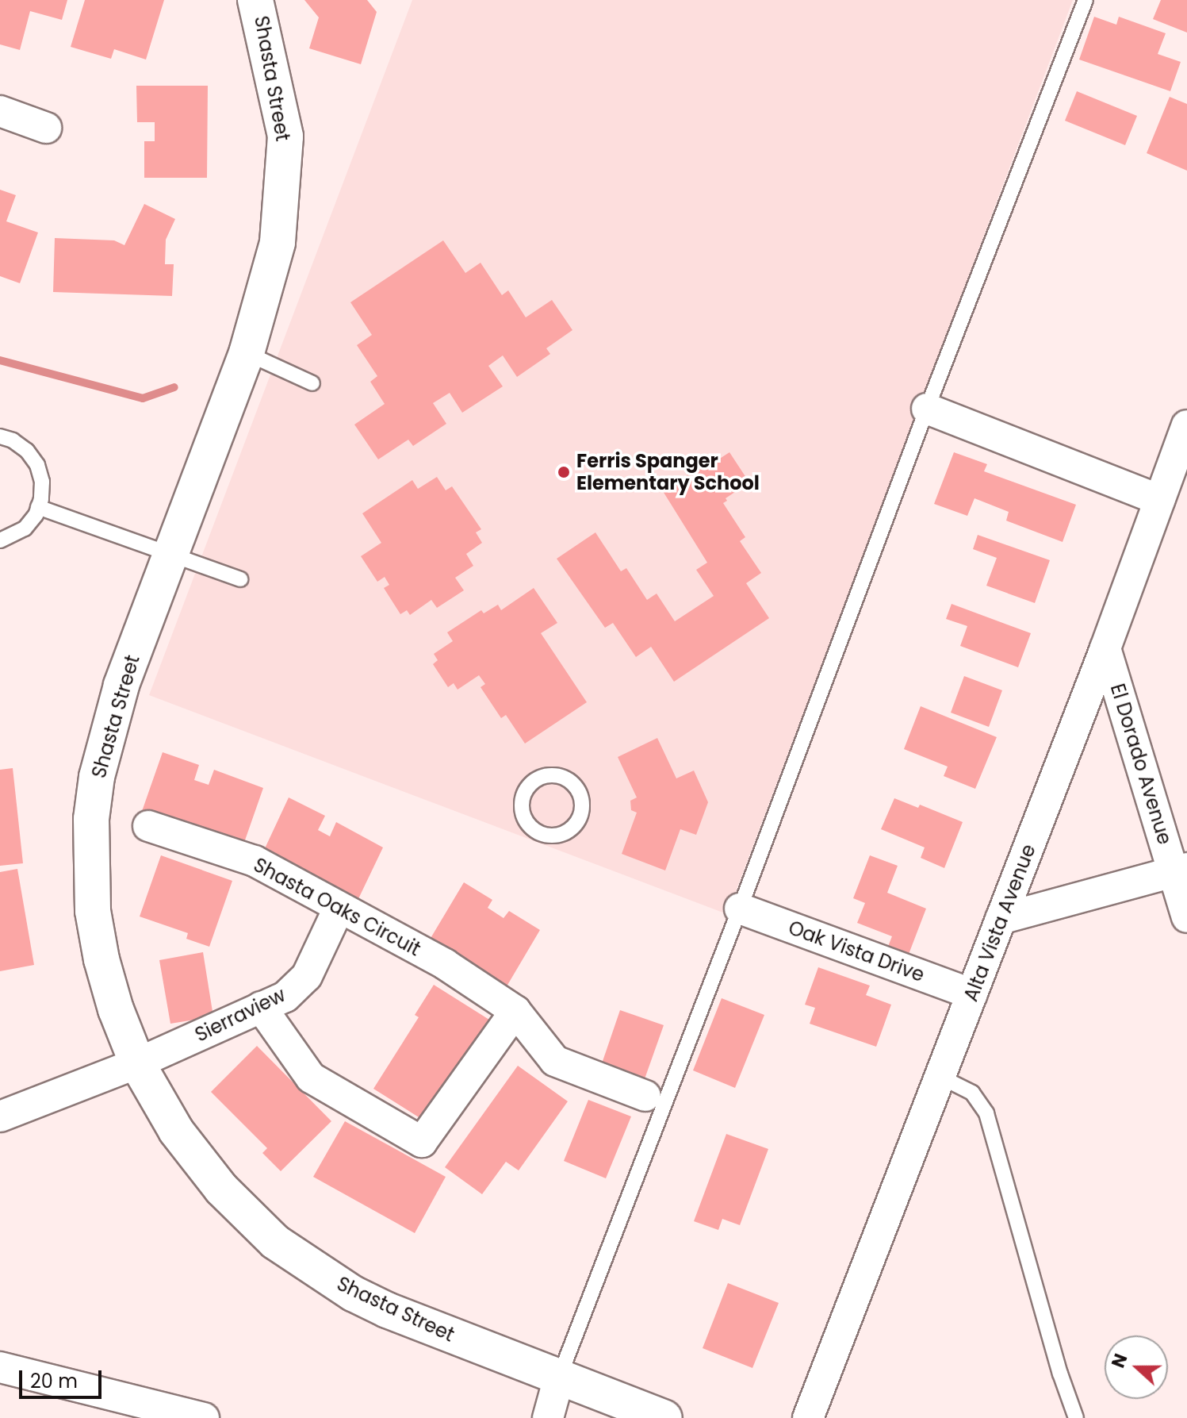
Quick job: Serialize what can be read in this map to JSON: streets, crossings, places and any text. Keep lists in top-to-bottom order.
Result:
{
  "streets": {
    "street": [
      "Shasta Street",
      "El Dorado Avenue",
      "Shasta Oaks Circuit",
      "Alta Vista Avenue",
      "Oak Vista Drive",
      "Sierraview"
    ]
  },
  "crossings": [
    ["Shasta Street", "Sierraview"],
    ["El Dorado Avenue", "Alta Vista Avenue"],
    ["Shasta Oaks Circuit", "Sierraview"],
    ["Alta Vista Avenue", "Oak Vista Drive"]
  ],
  "places": ["Ferris Spanger Elementary School"],
  "scale_bar": "20 m",
  "north": "left"
}
